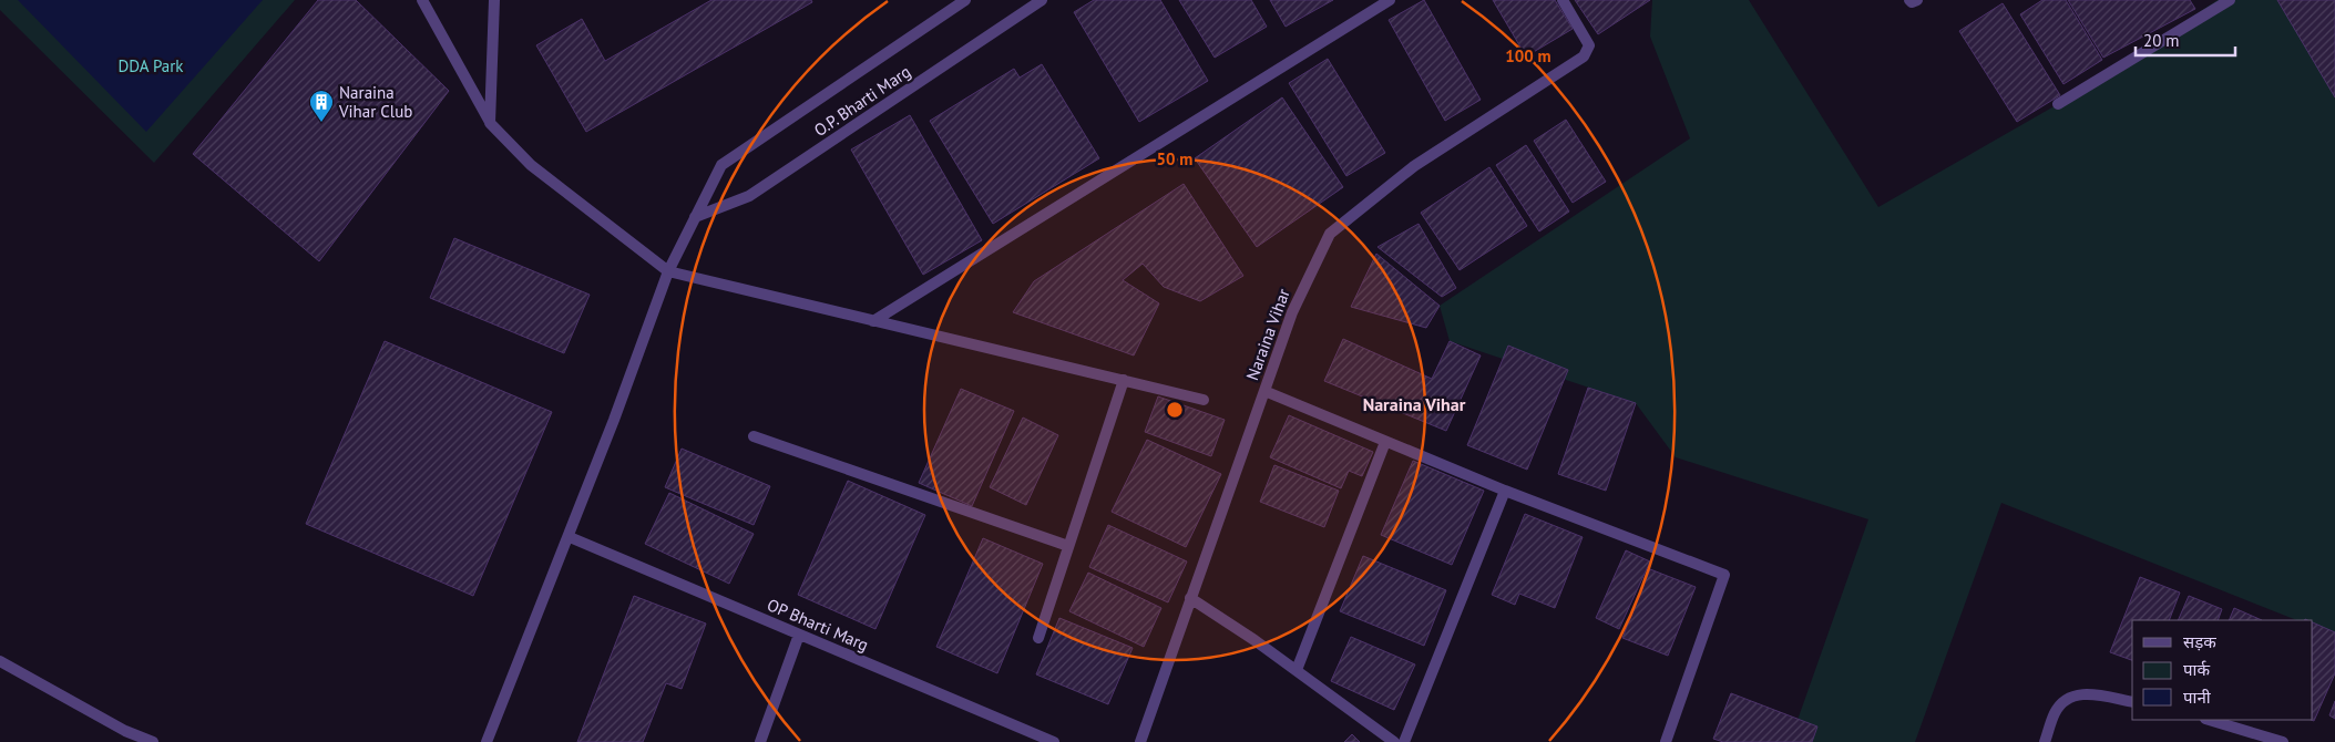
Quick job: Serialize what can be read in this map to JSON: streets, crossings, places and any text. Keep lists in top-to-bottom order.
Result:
{
  "streets": {
    "street": ["O.P. Bharti Marg", "Naraina Vihar", "OP Bharti Marg"]
  },
  "crossings": [
    ["O.P. Bharti Marg", "OP Bharti Marg"]
  ],
  "districts": ["Naraina Vihar"],
  "parks": ["DDA Park"],
  "places": {
    "building": ["Naraina Vihar Club"]
  },
  "legend": ["सड़क", "पार्क", "पानी"],
  "scale_bar": "20 m",
  "rings": ["100 m", "50 m"]
}
